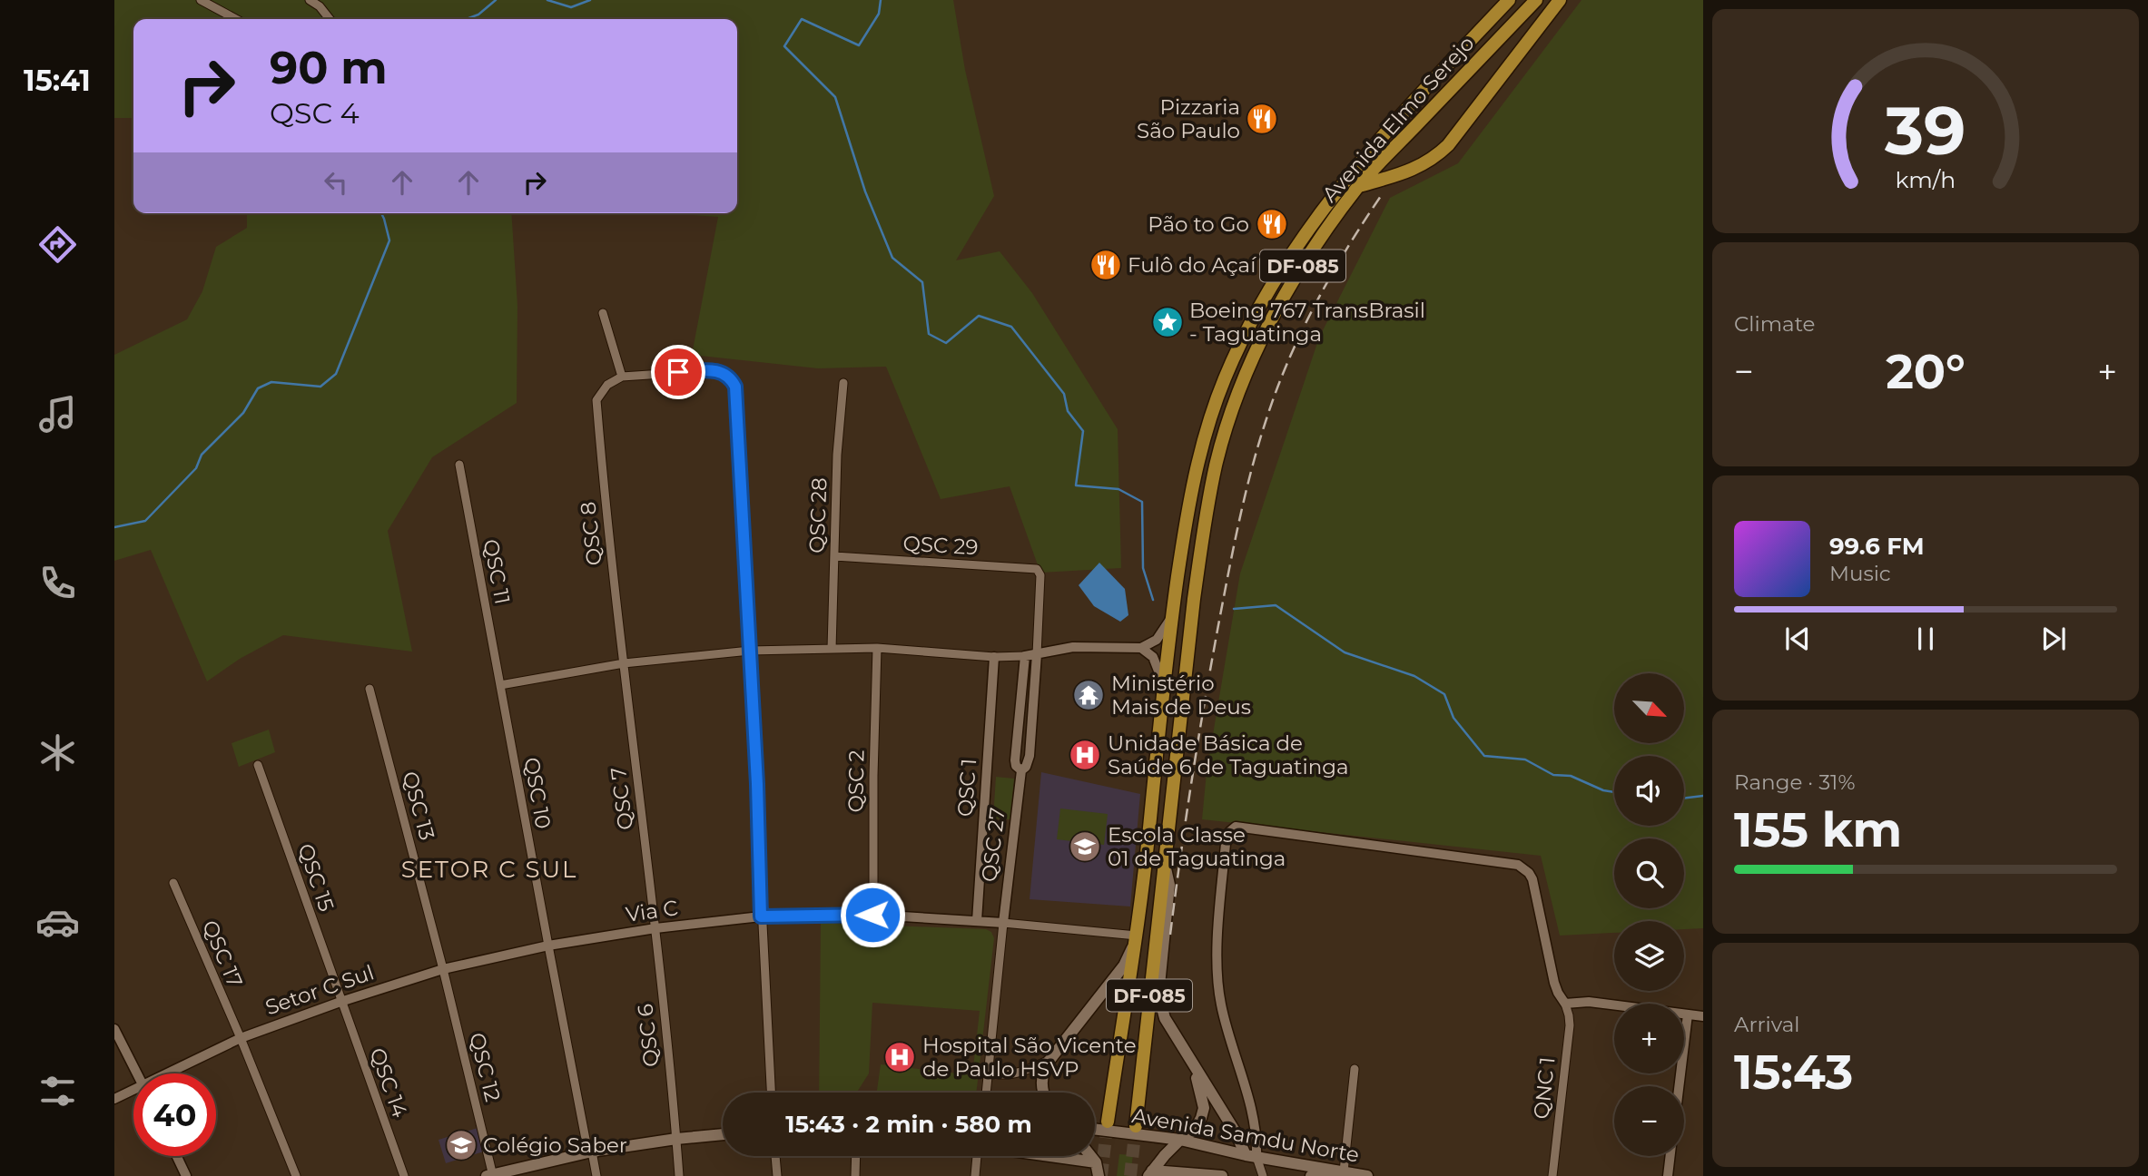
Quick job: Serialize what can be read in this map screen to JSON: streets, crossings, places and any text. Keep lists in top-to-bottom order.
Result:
{
  "streets": {
    "main road": ["Avenida Elmo Serejo", "DF-085", "Avenida Samdu Norte"],
    "street": [
      "QSC 28",
      "QSC 8",
      "QSC 29",
      "QSC 11",
      "QSC 2",
      "QSC 1",
      "QSC 10",
      "QSC 7",
      "QSC 13",
      "QSC 27",
      "QSC 15",
      "Via C",
      "QSC 17",
      "Setor C Sul",
      "QSC 6",
      "QSC 12",
      "QSC 14",
      "QNC 1"
    ]
  },
  "crossings": [
    ["QSC 28", "QSC 29"],
    ["QSC 8", "QSC 7"],
    ["QSC 29", "QSC 27"],
    ["QSC 11", "QSC 10"],
    ["QSC 2", "Via C"],
    ["QSC 1", "Via C"],
    ["QSC 10", "Via C"],
    ["QSC 10", "Setor C Sul"],
    ["QSC 7", "Via C"],
    ["QSC 7", "QSC 6"],
    ["QSC 13", "Setor C Sul"],
    ["QSC 13", "QSC 12"],
    ["QSC 27", "Via C"],
    ["QSC 15", "Setor C Sul"],
    ["QSC 15", "QSC 14"],
    ["Via C", "Setor C Sul"],
    ["Via C", "QSC 6"],
    ["QSC 17", "Setor C Sul"],
    ["Setor C Sul", "QSC 12"],
    ["Setor C Sul", "QSC 14"]
  ],
  "districts": ["SETOR C SUL"],
  "places": {
    "restaurant": ["Pizzaria São Paulo", "Pão to Go", "Fulô do Açaí"],
    "place": ["Boeing 767 TransBrasil - Taguatinga"],
    "temple": ["Ministério Mais de Deus"],
    "hospital": ["Unidade Básica de Saúde 6 de Taguatinga", "Hospital São Vicente de Paulo HSVP"],
    "school or university": ["Escola Classe 01 de Taguatinga", "Colégio Saber"]
  },
  "north": "bottom right",
  "page": {
    "tabs": "15:41",
    "turn": ["90 m", "QSC 4"],
    "tile": [
      "Climate",
      ["Range · 31%", "155 km"],
      ["Arrival", "15:43"]
    ],
    "heat": ["−", "20°", "+"],
    "song": ["99.6 FM", "Music"],
    "map_buttons": ["+", "−"],
    "limit": "40",
    "trip": "15:43 · 2 min · 580 m",
    "gauge": ["39", "km/h"]
  }
}
